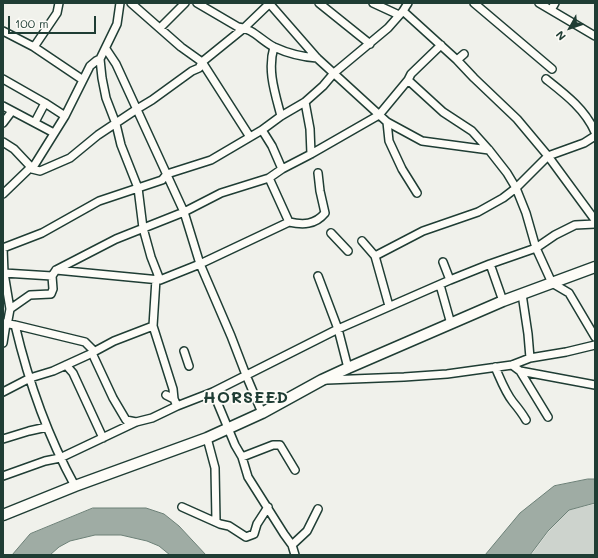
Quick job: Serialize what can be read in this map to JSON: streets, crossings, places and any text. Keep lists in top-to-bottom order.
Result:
{
  "districts": ["HORSEED"],
  "scale_bar": "100 m",
  "north": "bottom left"
}
